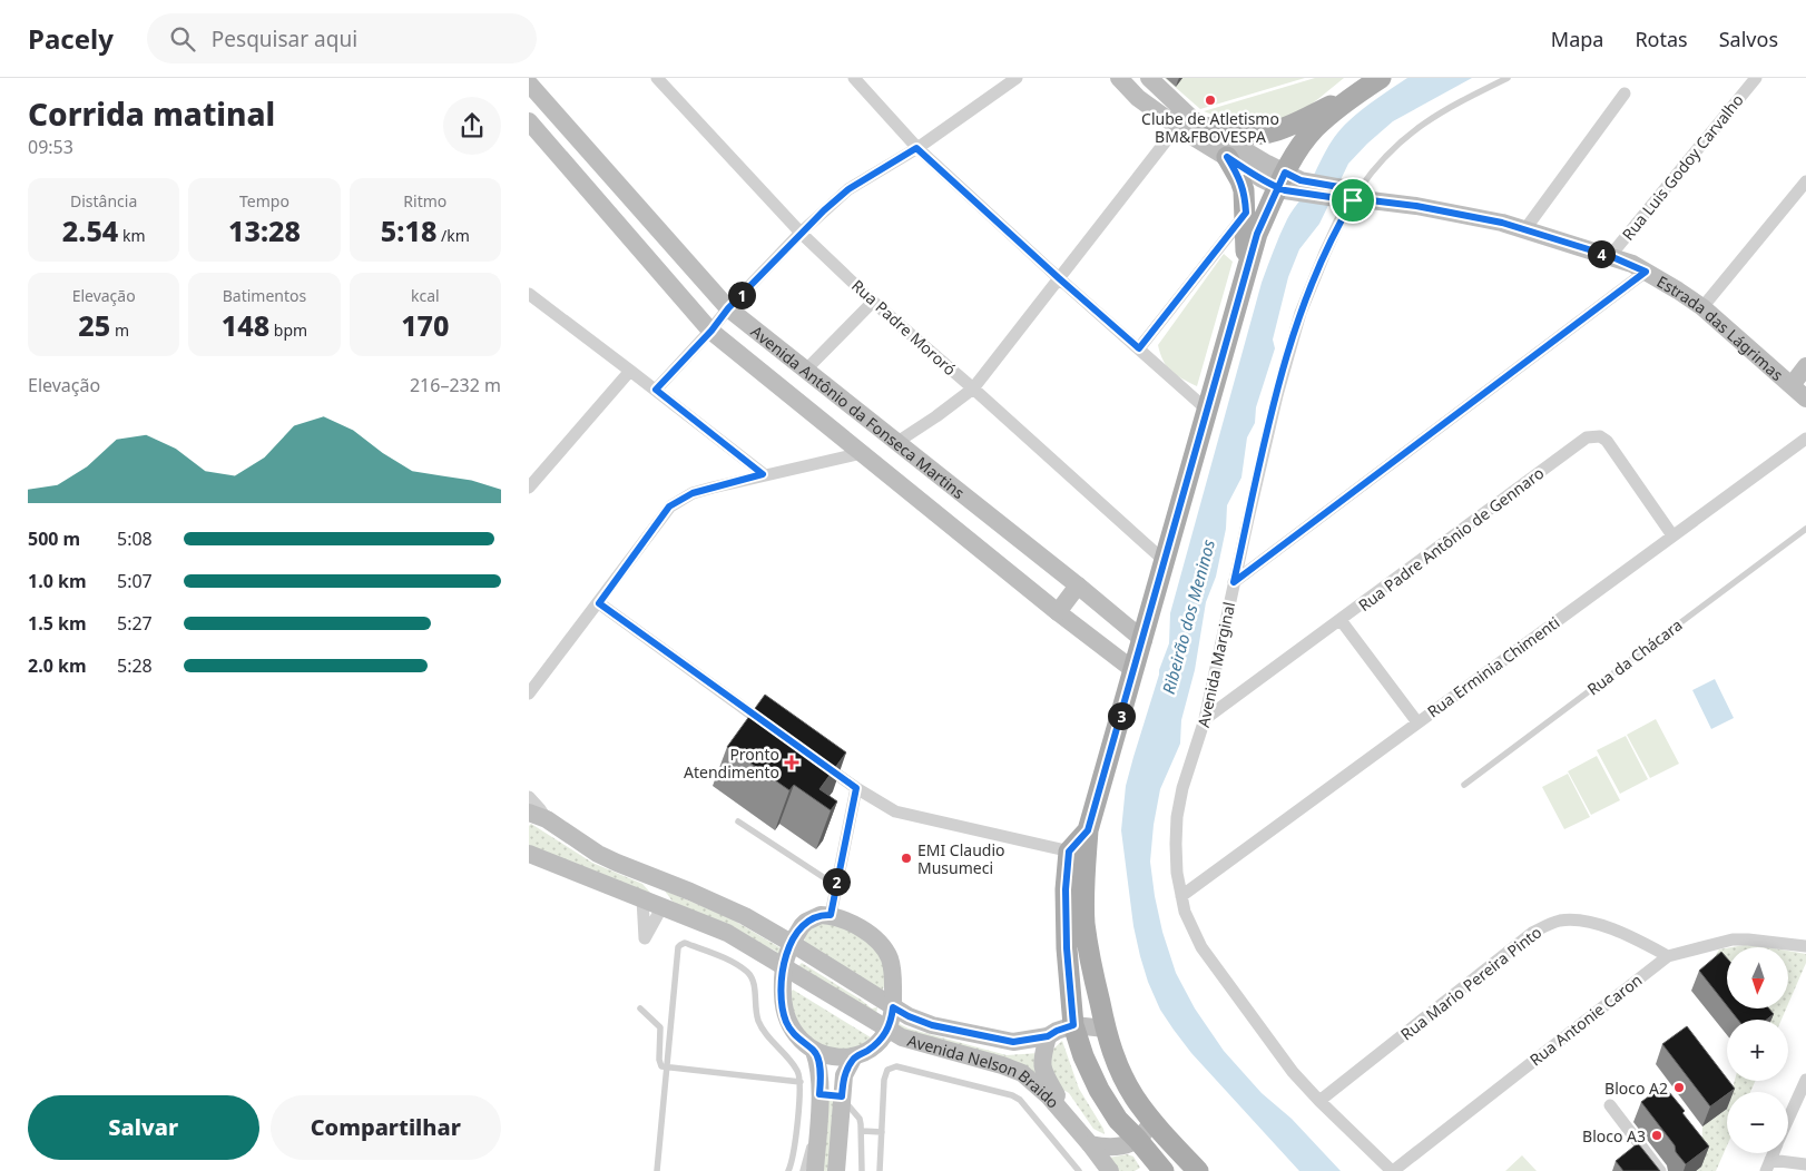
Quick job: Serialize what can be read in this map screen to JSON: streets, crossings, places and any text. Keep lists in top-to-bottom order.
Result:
{
  "streets": {
    "main road": ["Estrada das Lágrimas", "Avenida Antônio da Fonseca Martins", "Avenida Nelson Braido"],
    "street": [
      "Rua Luis Godoy Carvalho",
      "Rua Padre Mororó",
      "Rua Padre Antônio de Gennaro",
      "Avenida Marginal",
      "Rua Erminia Chimenti",
      "Rua Mario Pereira Pinto",
      "Rua Antonie Caron"
    ],
    "lane": ["Rua da Chácara"]
  },
  "crossings": [
    ["Rua Luis Godoy Carvalho", "Estrada das Lágrimas"],
    ["Estrada das Lágrimas", "Avenida Marginal"],
    ["Rua Padre Antônio de Gennaro", "Avenida Marginal"],
    ["Rua Padre Antônio de Gennaro", "Rua Erminia Chimenti"],
    ["Avenida Marginal", "Rua Erminia Chimenti"],
    ["Avenida Marginal", "Rua Mario Pereira Pinto"],
    ["Avenida Marginal", "Rua Antonie Caron"],
    ["Rua Mario Pereira Pinto", "Rua Antonie Caron"]
  ],
  "water": ["Ribeirão dos Meninos"],
  "places": {
    "other": [
      "Clube de Atletismo BM&FBOVESPA",
      "EMI Claudio Musumeci",
      "Bloco A2",
      "Bloco A3"
    ],
    "health": ["Pronto Atendimento"]
  },
  "north": "bottom",
  "page": {
    "header": "Pacely",
    "search": "Pesquisar aqui",
    "nav": ["Mapa", "Rotas", "Salvos"],
    "heading": ["Corrida matinal", "09:53"],
    "stats": [
      ["Distância", "2.54 km"],
      ["Tempo", "13:28"],
      ["Ritmo", "5:18 /km"],
      ["Elevação", "25 m"],
      ["Batimentos", "148 bpm"],
      ["kcal", "170"]
    ],
    "pins": [
      "4",
      "1",
      "3",
      "2"
    ],
    "chart": ["Elevação", "216–232 m"],
    "list": [
      {
        "name": "500 m",
        "note": "5:08"
      },
      {
        "name": "1.0 km",
        "note": "5:07"
      },
      {
        "name": "1.5 km",
        "note": "5:27"
      },
      {
        "name": "2.0 km",
        "note": "5:28"
      }
    ],
    "map_buttons": ["+", "−"],
    "buttons": ["Salvar", "Compartilhar"]
  }
}
